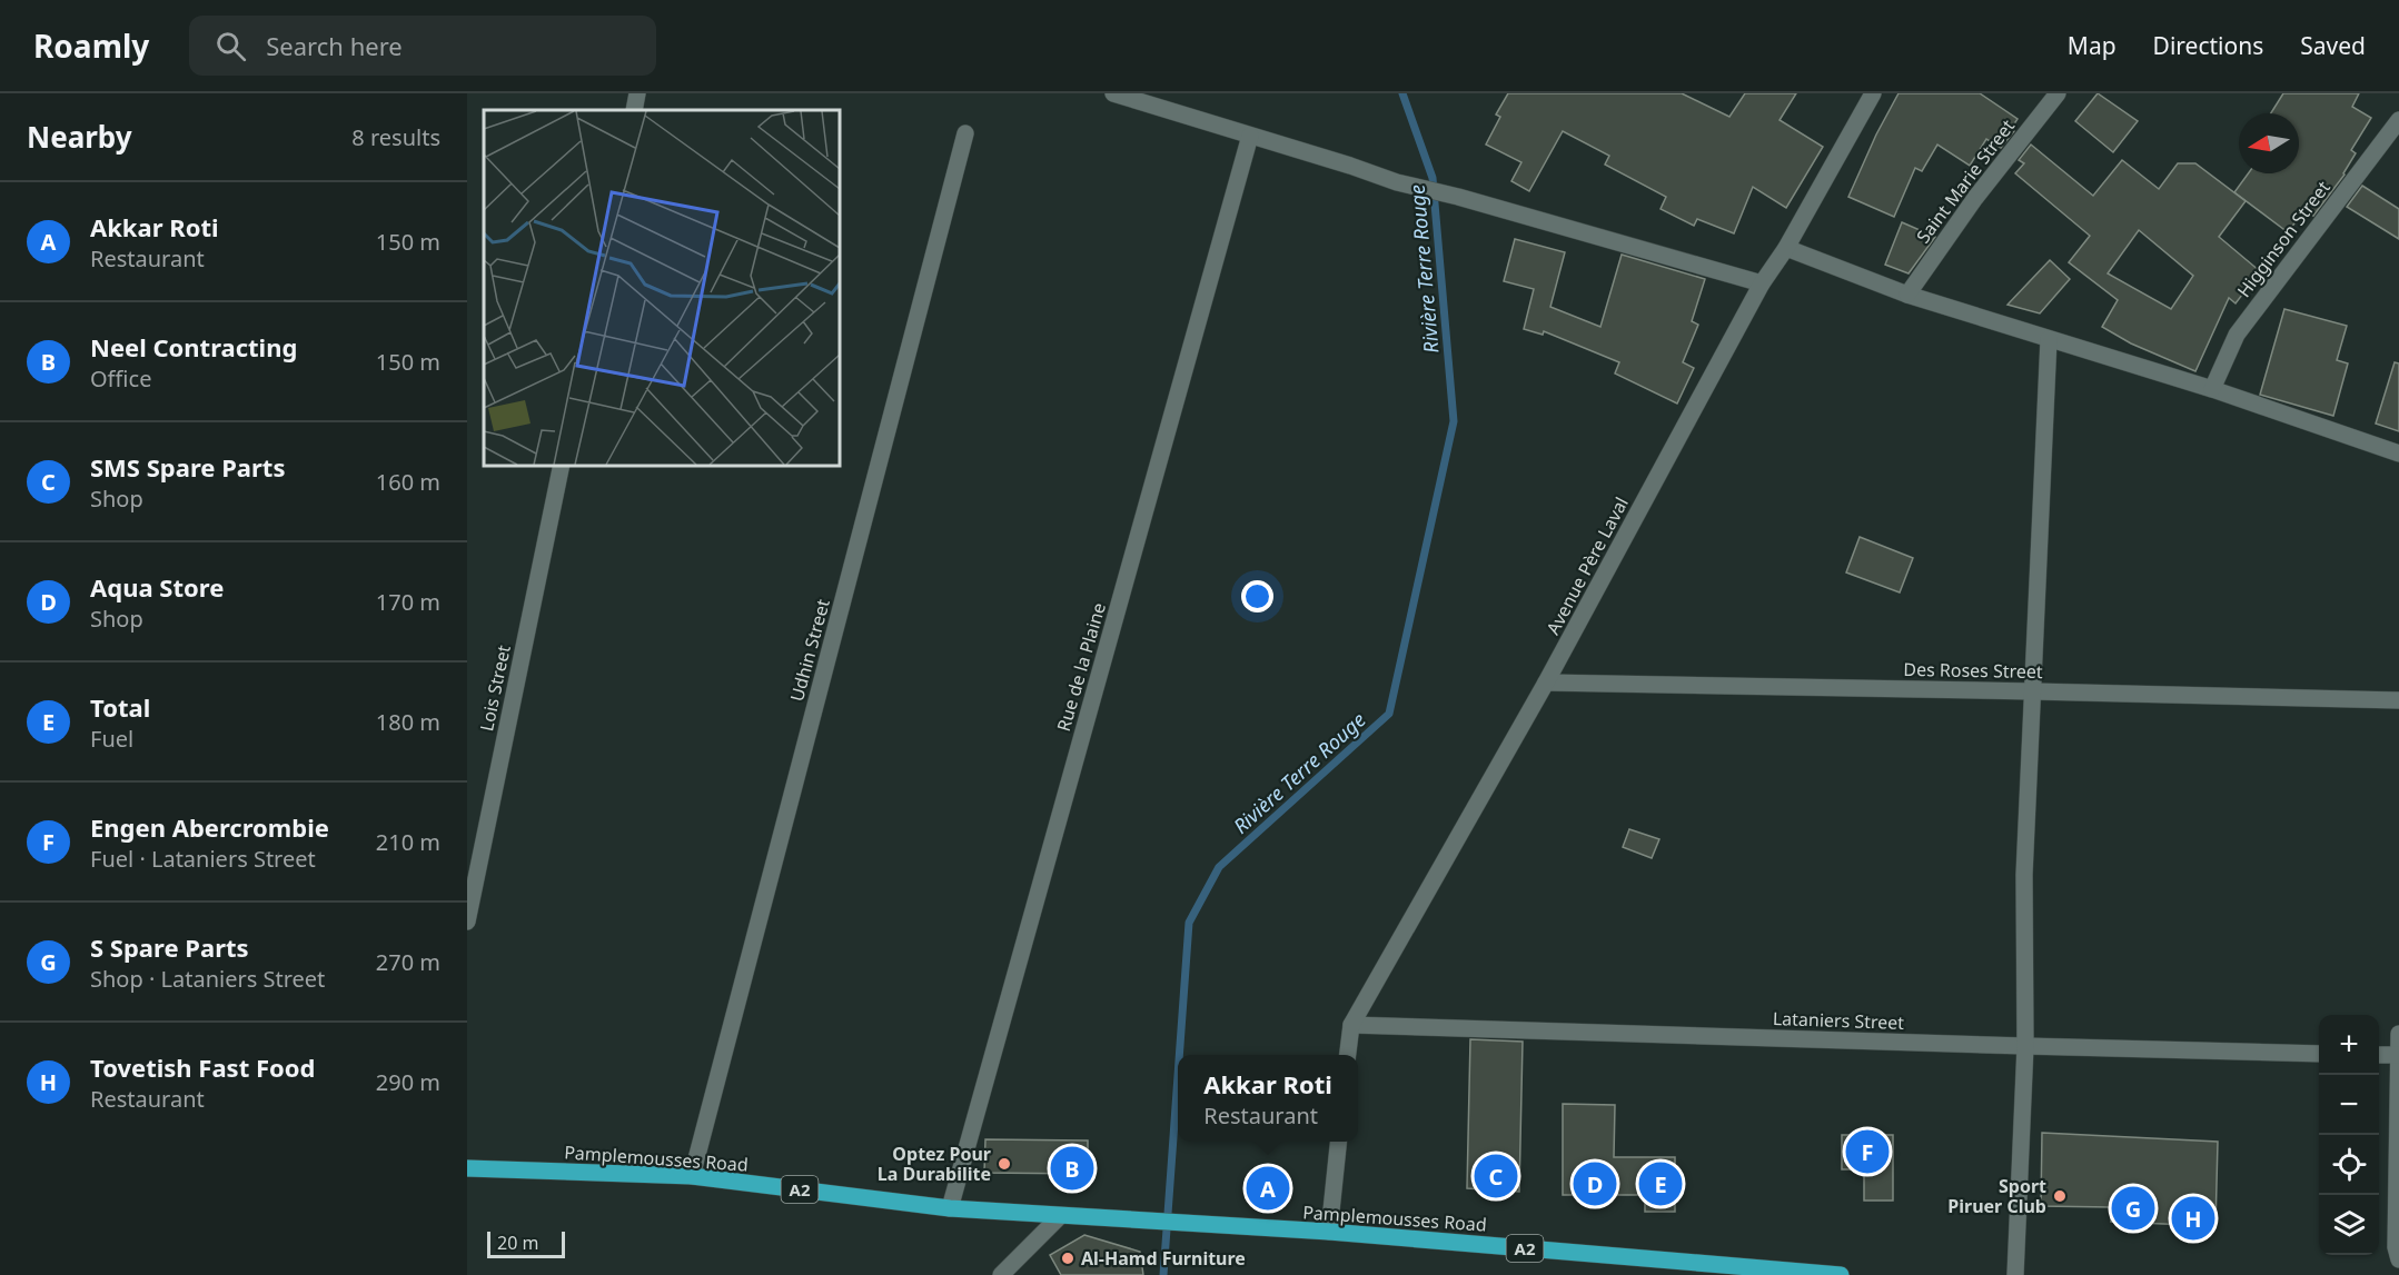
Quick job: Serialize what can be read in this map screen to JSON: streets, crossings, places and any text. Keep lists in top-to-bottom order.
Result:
{
  "streets": {
    "main road": ["Pamplemousses Road", "A2"],
    "street": [
      "Saint Marie Street",
      "Higginson Street",
      "Avenue Père Laval",
      "Udhin Street",
      "Rue de la Plaine",
      "Des Roses Street",
      "Lois Street",
      "Lataniers Street"
    ]
  },
  "crossings": [
    ["Avenue Père Laval", "Des Roses Street"],
    ["Avenue Père Laval", "Lataniers Street"],
    ["Udhin Street", "Pamplemousses Road"],
    ["Rue de la Plaine", "Pamplemousses Road"]
  ],
  "water": ["Rivière Terre Rouge"],
  "places": ["Optez Pour La Durabilite", "Sport Piruer Club", "Al-Hamd Furniture"],
  "scale_bar": "20 m",
  "north": "left",
  "page": {
    "header": "Roamly",
    "search": "Search here",
    "nav": ["Map", "Directions", "Saved"],
    "heading": ["Nearby", "8 results"],
    "list": [
      {
        "mark": "A",
        "name": "Akkar Roti",
        "note": "Restaurant",
        "value": "150 m"
      },
      {
        "mark": "B",
        "name": "Neel Contracting",
        "note": "Office",
        "value": "150 m"
      },
      {
        "mark": "C",
        "name": "SMS Spare Parts",
        "note": "Shop",
        "value": "160 m"
      },
      {
        "mark": "D",
        "name": "Aqua Store",
        "note": "Shop",
        "value": "170 m"
      },
      {
        "mark": "E",
        "name": "Total",
        "note": "Fuel",
        "value": "180 m"
      },
      {
        "mark": "F",
        "name": "Engen Abercrombie",
        "note": "Fuel · Lataniers Street",
        "value": "210 m"
      },
      {
        "mark": "G",
        "name": "S Spare Parts",
        "note": "Shop · Lataniers Street",
        "value": "270 m"
      },
      {
        "mark": "H",
        "name": "Tovetish Fast Food",
        "note": "Restaurant",
        "value": "290 m"
      }
    ],
    "map_buttons": ["+", "−"],
    "popup": ["Akkar Roti", "Restaurant"],
    "pins": [
      "F",
      "B",
      "C",
      "D",
      "E",
      "A",
      "G",
      "H"
    ],
    "scale": "20 m"
  }
}
